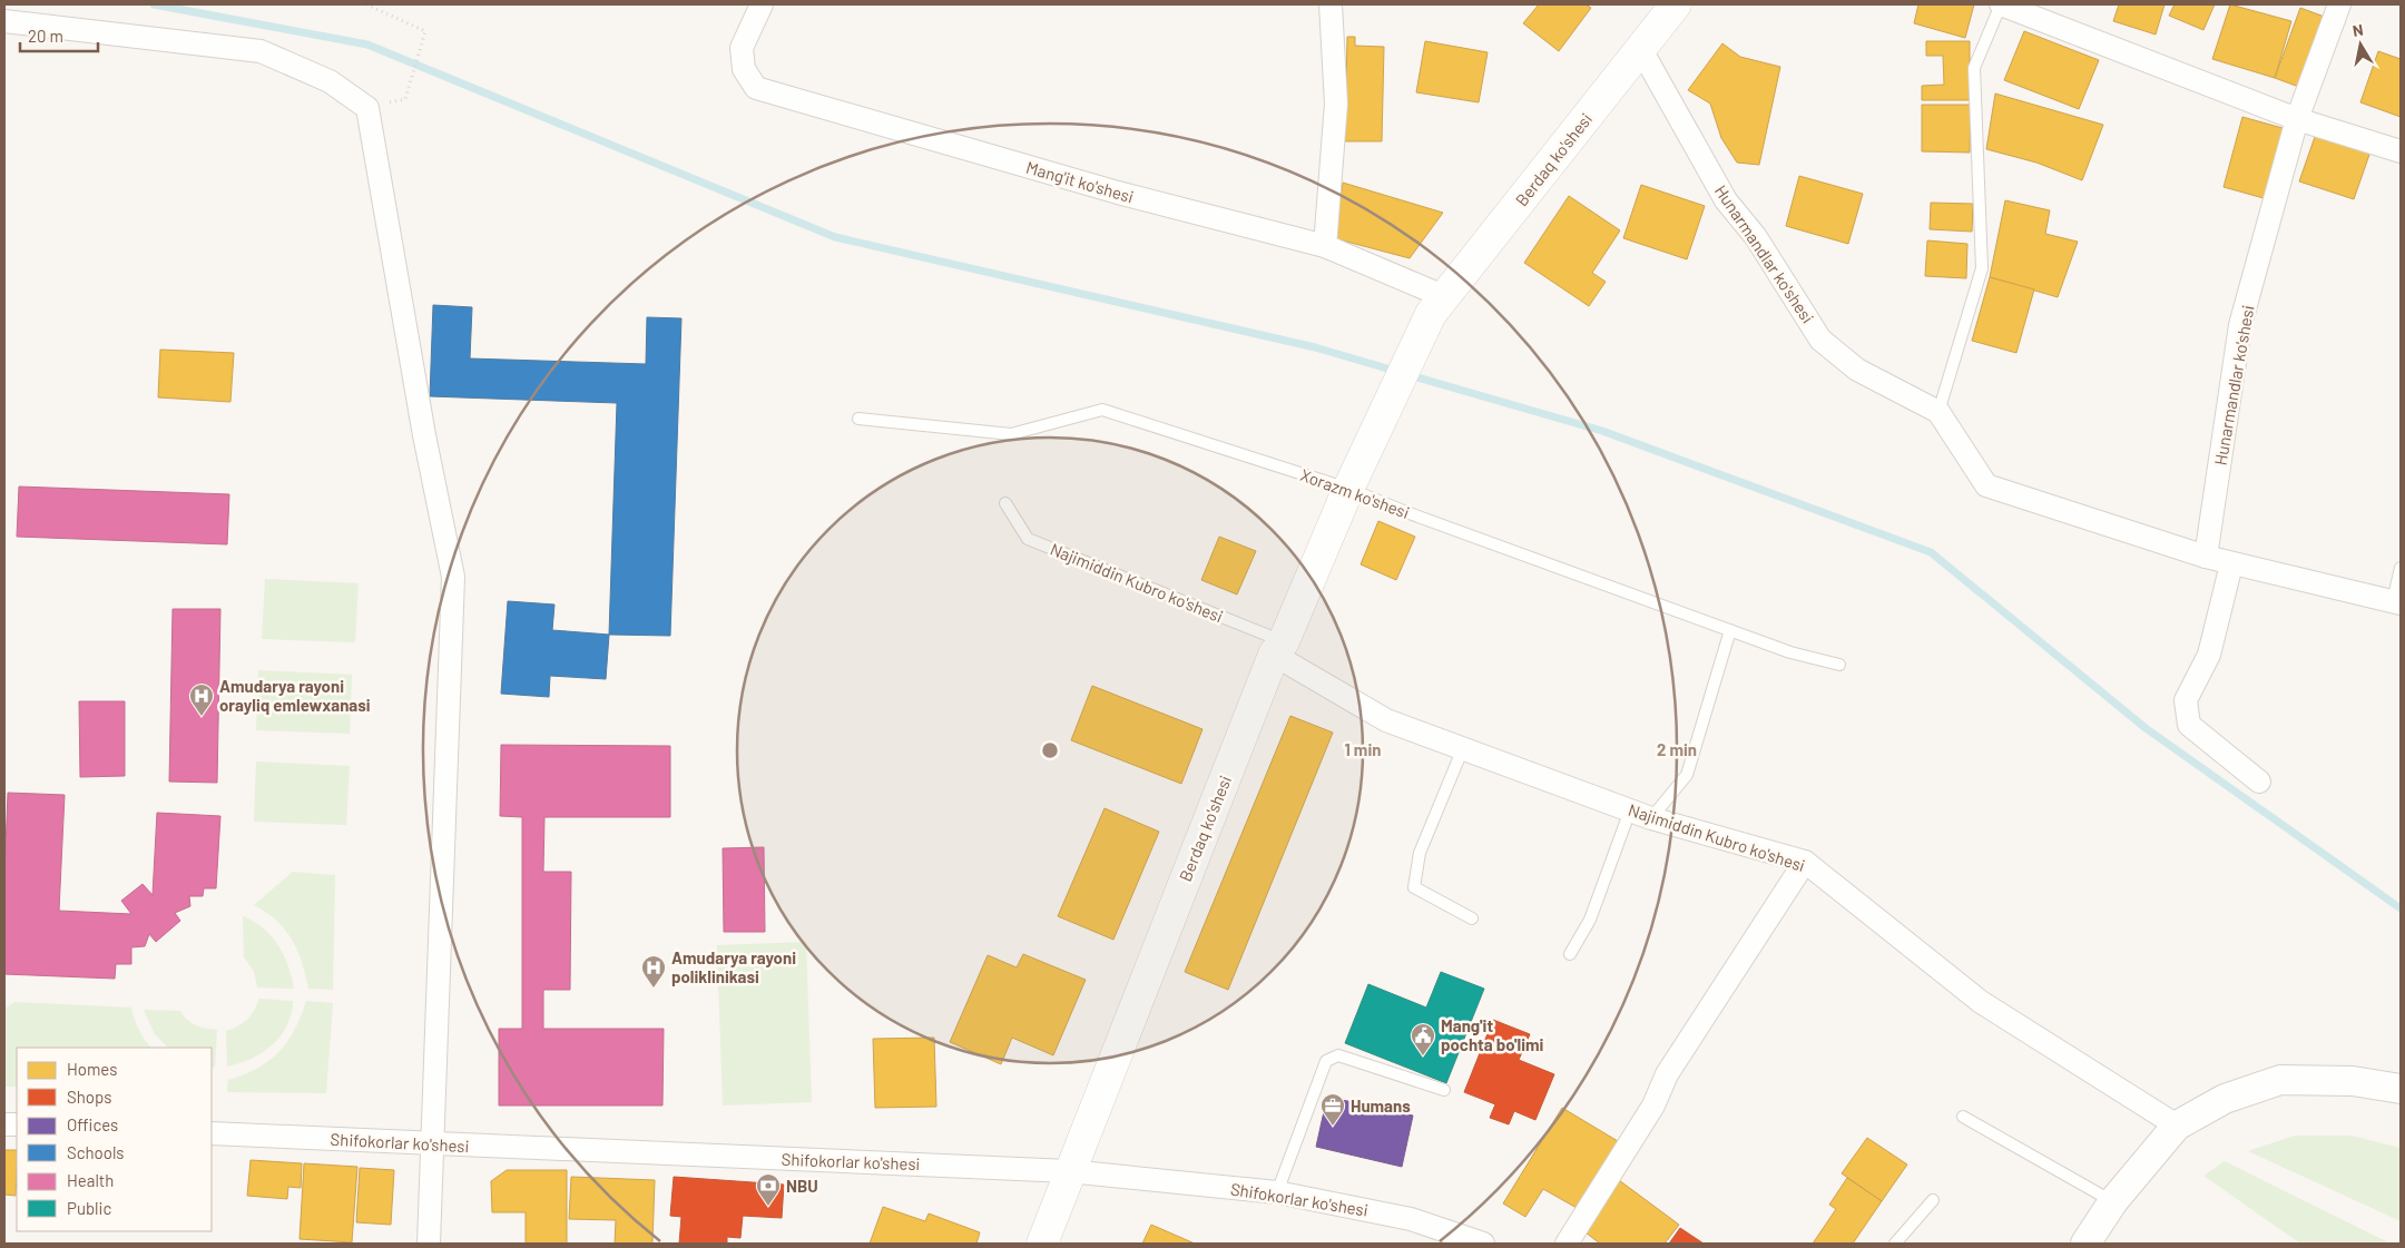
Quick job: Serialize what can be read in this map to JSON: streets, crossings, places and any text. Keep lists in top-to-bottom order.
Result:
{
  "streets": {
    "main road": ["Berdaq ko'shesi"],
    "street": [
      "Mang'it ko'shesi",
      "Hunarmandlar ko'shesi",
      "Najimiddin Kubro ko'shesi",
      "Shifokorlar ko'shesi"
    ],
    "lane": ["Xorazm ko'shesi"]
  },
  "crossings": [
    ["Berdaq ko'shesi", "Mang'it ko'shesi"],
    ["Berdaq ko'shesi", "Hunarmandlar ko'shesi"],
    ["Berdaq ko'shesi", "Xorazm ko'shesi"],
    ["Berdaq ko'shesi", "Najimiddin Kubro ko'shesi"],
    ["Berdaq ko'shesi", "Shifokorlar ko'shesi"]
  ],
  "places": {
    "hospital": ["Amudarya rayoni orayliq emlewxanasi", "Amudarya rayoni poliklinikasi"],
    "public building": ["Mang'it pochta bo'limi"],
    "office": ["Humans"],
    "bank": ["NBU"]
  },
  "legend": [
    "Homes",
    "Shops",
    "Offices",
    "Schools",
    "Health",
    "Public"
  ],
  "scale_bar": "20 m",
  "north": "top",
  "rings": ["1 min", "2 min"]
}
